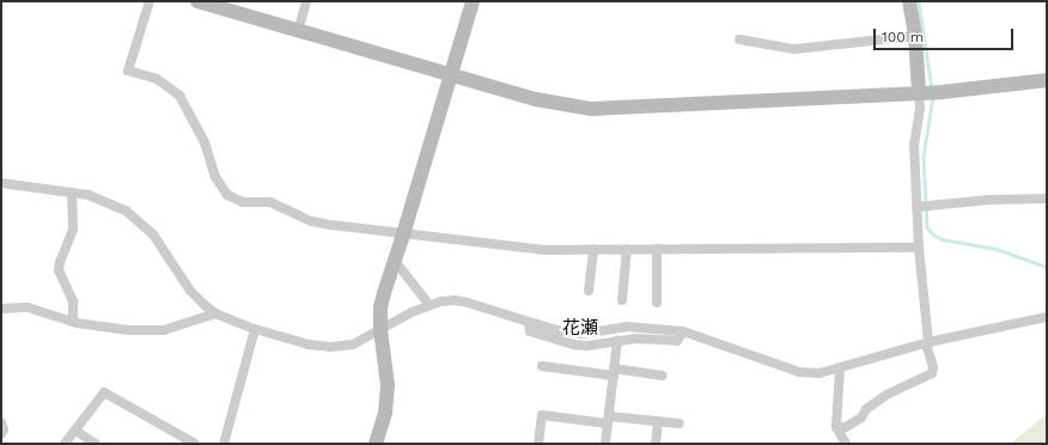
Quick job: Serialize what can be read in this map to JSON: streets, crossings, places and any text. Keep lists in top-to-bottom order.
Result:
{
  "districts": ["花瀬"],
  "scale_bar": "100 m"
}
